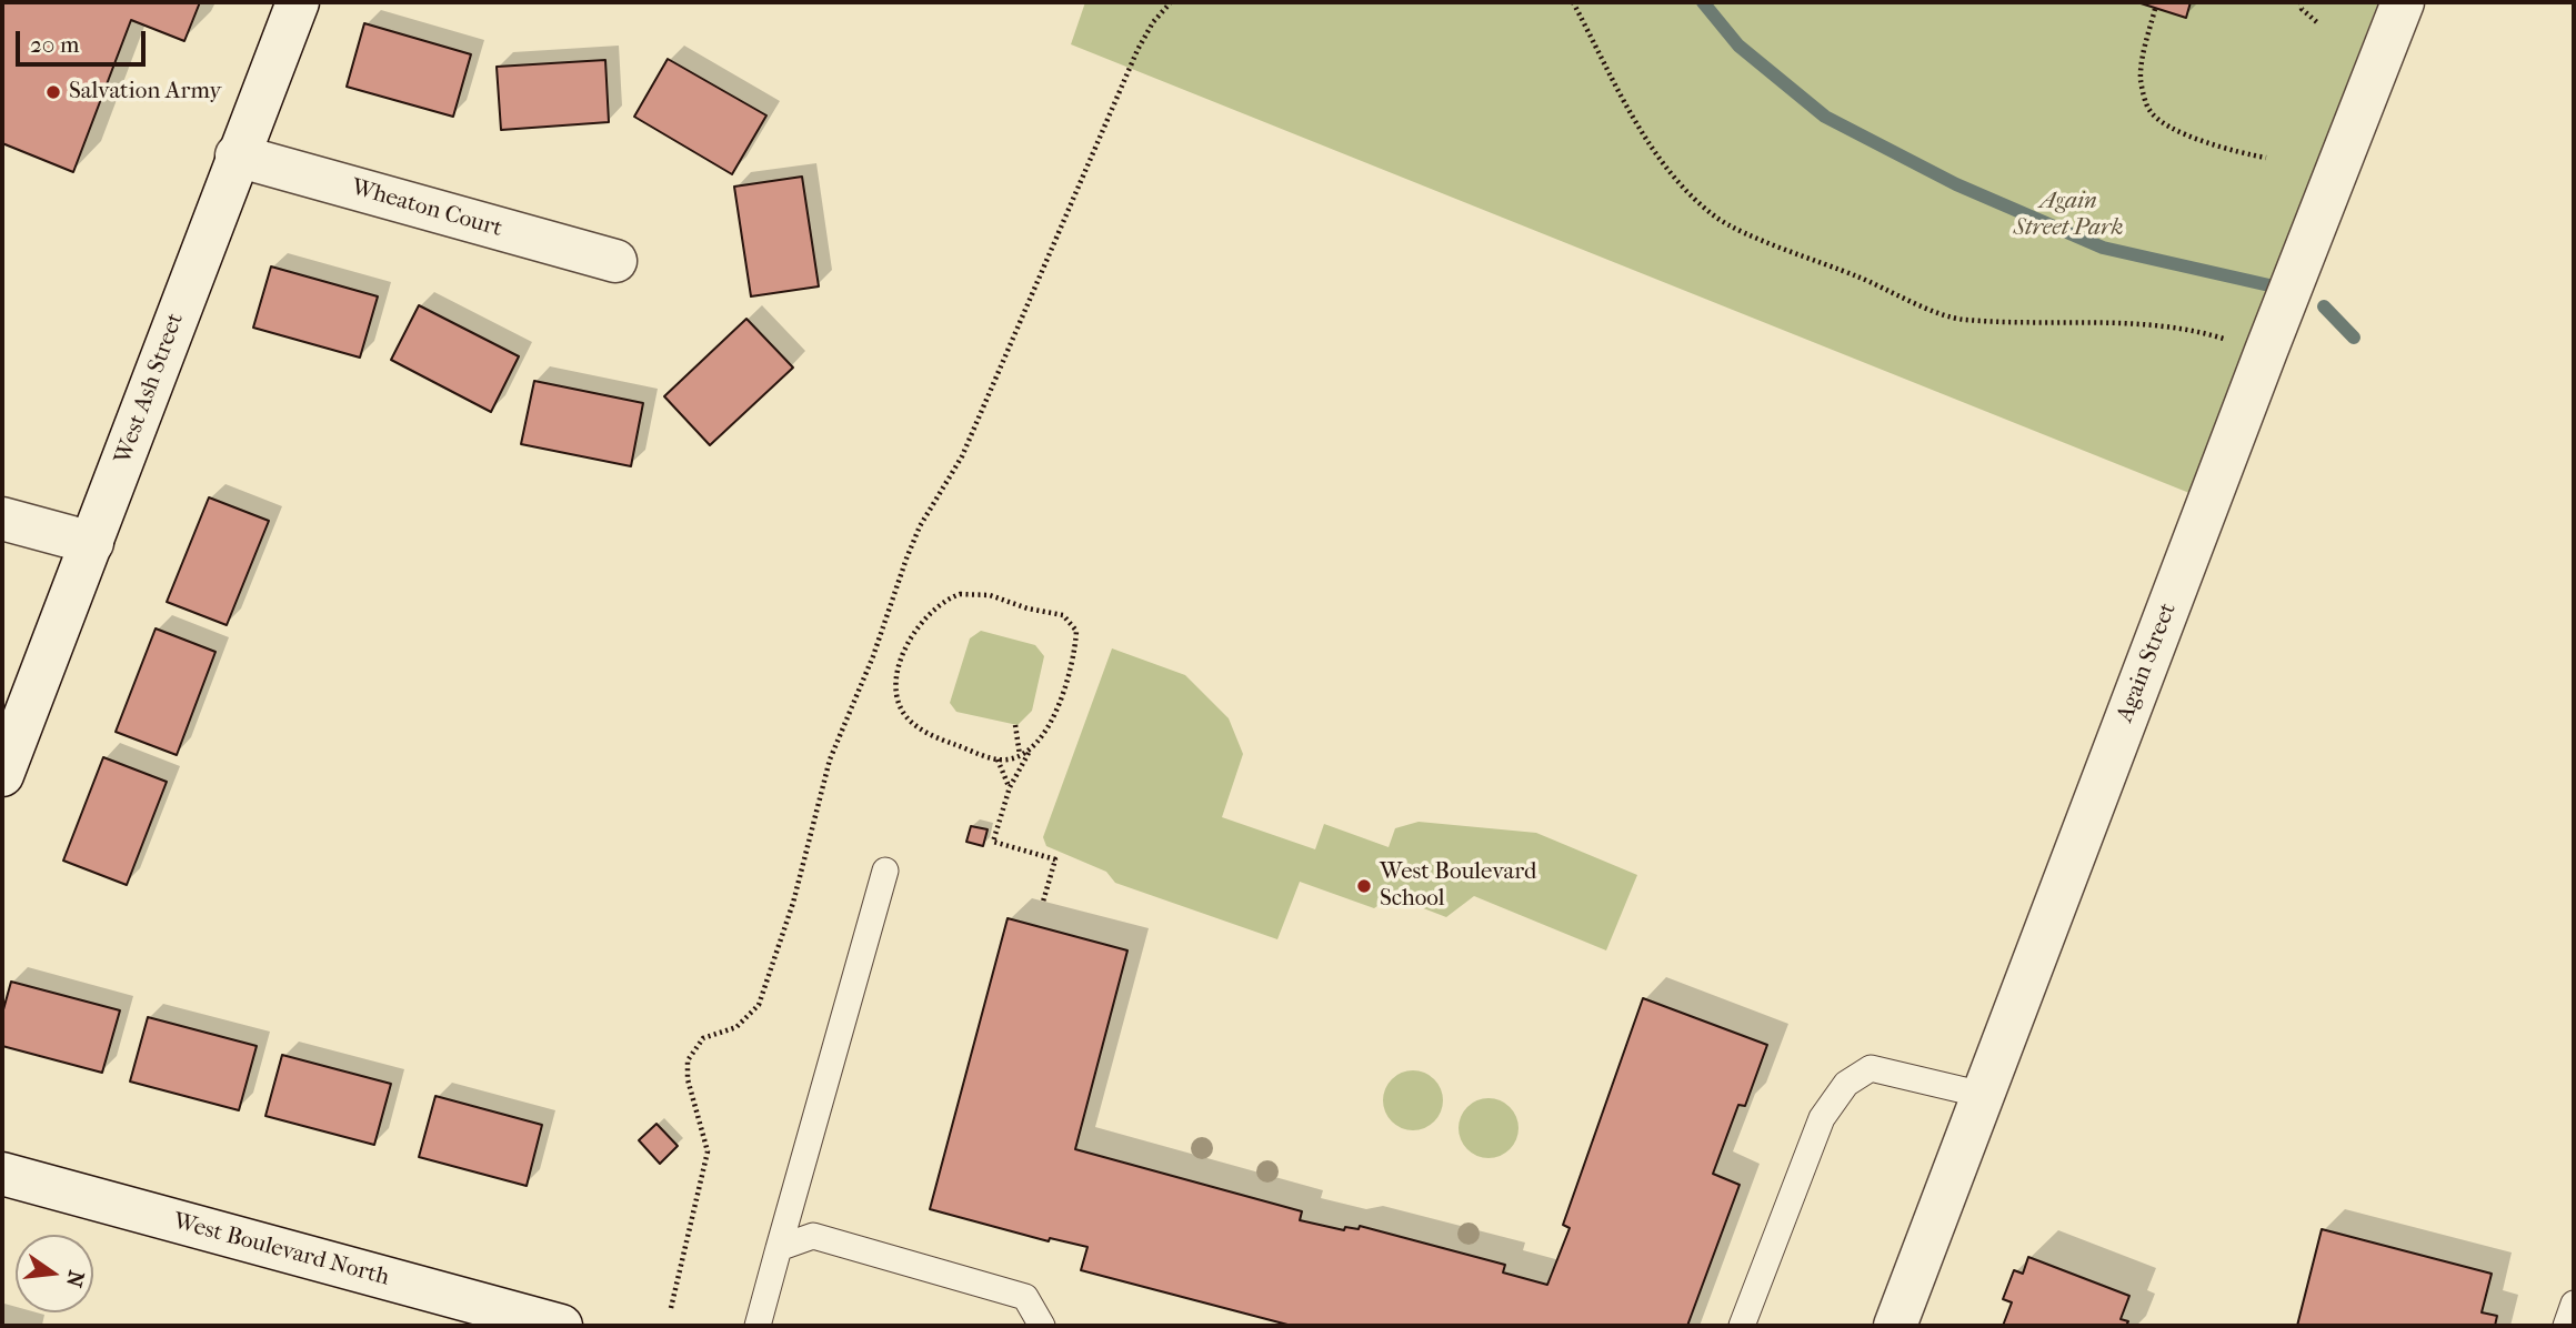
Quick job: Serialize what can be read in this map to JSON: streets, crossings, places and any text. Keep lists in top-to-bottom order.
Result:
{
  "streets": {
    "street": [
      "Wheaton Court",
      "West Ash Street",
      "Again Street",
      "West Boulevard North"
    ]
  },
  "crossings": [
    ["Wheaton Court", "West Ash Street"]
  ],
  "parks": ["Again Street Park"],
  "places": ["Salvation Army", "West Boulevard School"],
  "scale_bar": "20 m",
  "north": "right"
}
